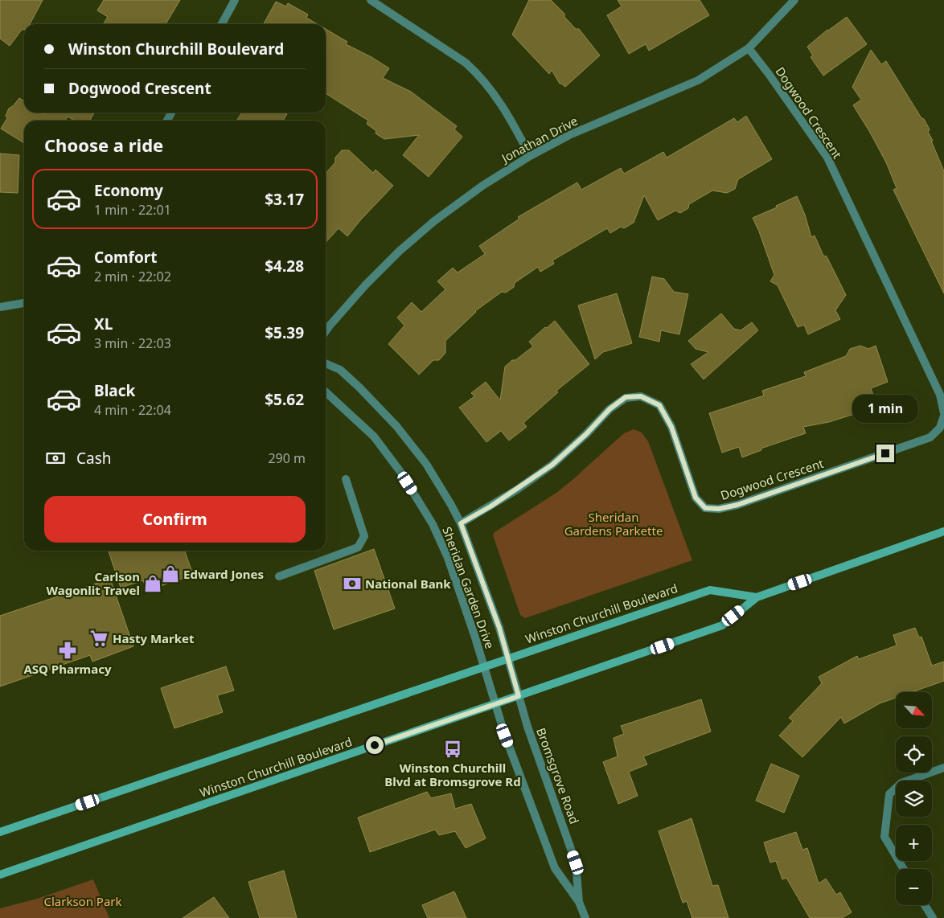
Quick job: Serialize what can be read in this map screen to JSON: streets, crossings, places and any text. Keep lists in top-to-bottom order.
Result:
{
  "streets": {
    "main road": ["Winston Churchill Boulevard"],
    "street": [
      "Dogwood Crescent",
      "Jonathan Drive",
      "Sheridan Garden Drive",
      "Bromsgrove Road"
    ]
  },
  "crossings": [
    ["Dogwood Crescent", "Jonathan Drive"],
    ["Dogwood Crescent", "Sheridan Garden Drive"],
    ["Sheridan Garden Drive", "Winston Churchill Boulevard"],
    ["Sheridan Garden Drive", "Bromsgrove Road"],
    ["Winston Churchill Boulevard", "Bromsgrove Road"]
  ],
  "parks": ["Sheridan Gardens Parkette", "Clarkson Park"],
  "places": {
    "shop": ["Edward Jones", "Carlson Wagonlit Travel"],
    "bank": ["National Bank"],
    "supermarket": ["Hasty Market"],
    "pharmacy": ["ASQ Pharmacy"],
    "bus stop": ["Winston Churchill Blvd at Bromsgrove Rd"]
  },
  "north": "bottom right",
  "page": {
    "banner": ["Winston Churchill Boulevard", "Dogwood Crescent"],
    "heading": "Choose a ride",
    "list": [
      {
        "name": "Economy",
        "note": "1 min · 22:01",
        "value": "$3.17"
      },
      {
        "name": "Comfort",
        "note": "2 min · 22:02",
        "value": "$4.28"
      },
      {
        "name": "XL",
        "note": "3 min · 22:03",
        "value": "$5.39"
      },
      {
        "name": "Black",
        "note": "4 min · 22:04",
        "value": "$5.62"
      }
    ],
    "bubble": "1 min",
    "pay": ["Cash", "290 m"],
    "buttons": "Confirm",
    "map_buttons": ["+", "−"]
  }
}
